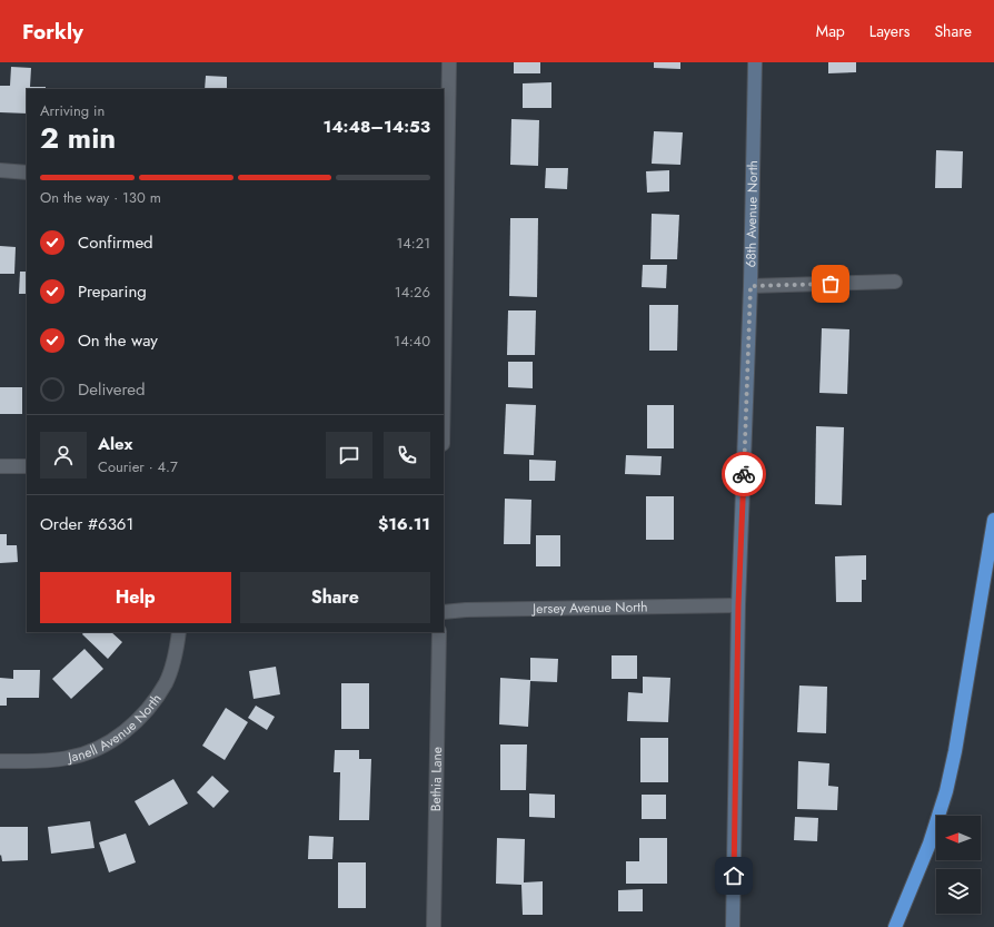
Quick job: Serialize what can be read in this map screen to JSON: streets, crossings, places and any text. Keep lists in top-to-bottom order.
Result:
{
  "streets": {
    "street": [
      "68th Avenue North",
      "Jersey Avenue North",
      "Janell Avenue North",
      "Bethia Lane"
    ]
  },
  "crossings": [
    ["68th Avenue North", "Jersey Avenue North"]
  ],
  "north": "left",
  "page": {
    "header": "Forkly",
    "nav": ["Map", "Layers", "Share"],
    "heading": ["2 min", "Arriving in", "14:48–14:53"],
    "panel": [
      "Alex",
      "Courier · 4.7",
      "Order #6361",
      "$16.11"
    ],
    "bar": "On the way · 130 m",
    "list": [
      ["Confirmed", "14:21"],
      ["Preparing", "14:26"],
      ["On the way", "14:40"],
      "Delivered"
    ],
    "buttons": ["Help", "Share"]
  }
}
